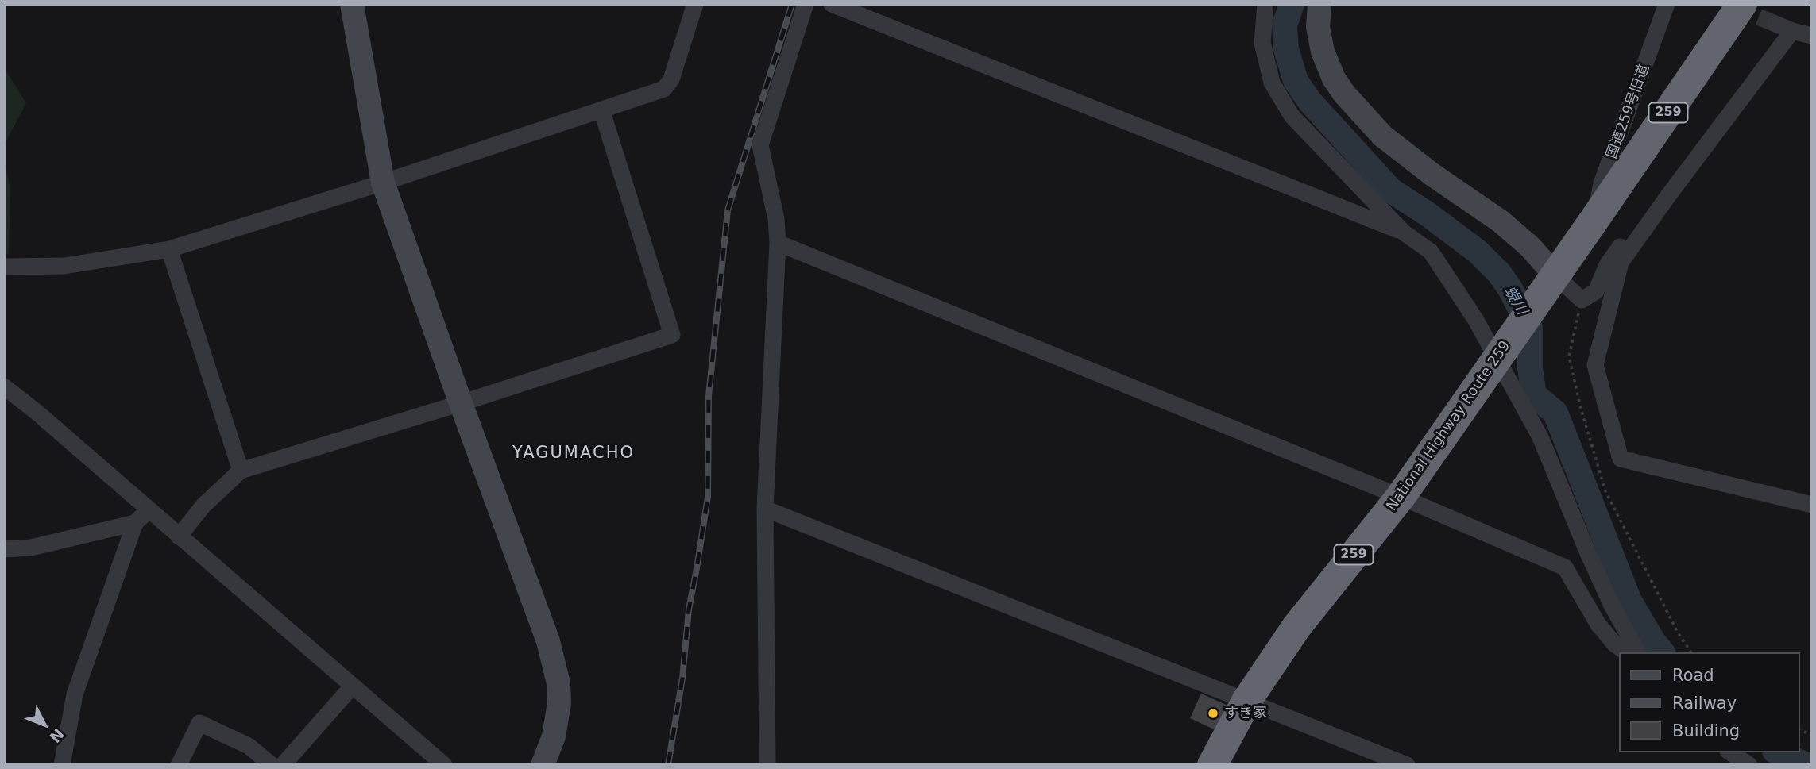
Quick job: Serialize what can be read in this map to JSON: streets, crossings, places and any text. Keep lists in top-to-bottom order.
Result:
{
  "streets": {
    "highway": ["259", "National Highway Route 259"],
    "street": ["国道259号旧道"]
  },
  "crossings": [
    ["国道259号旧道", "National Highway Route 259"]
  ],
  "districts": ["YAGUMACHO"],
  "water": ["蜆川"],
  "places": ["すき家"],
  "legend": ["Road", "Railway", "Building"],
  "north": "bottom right"
}
